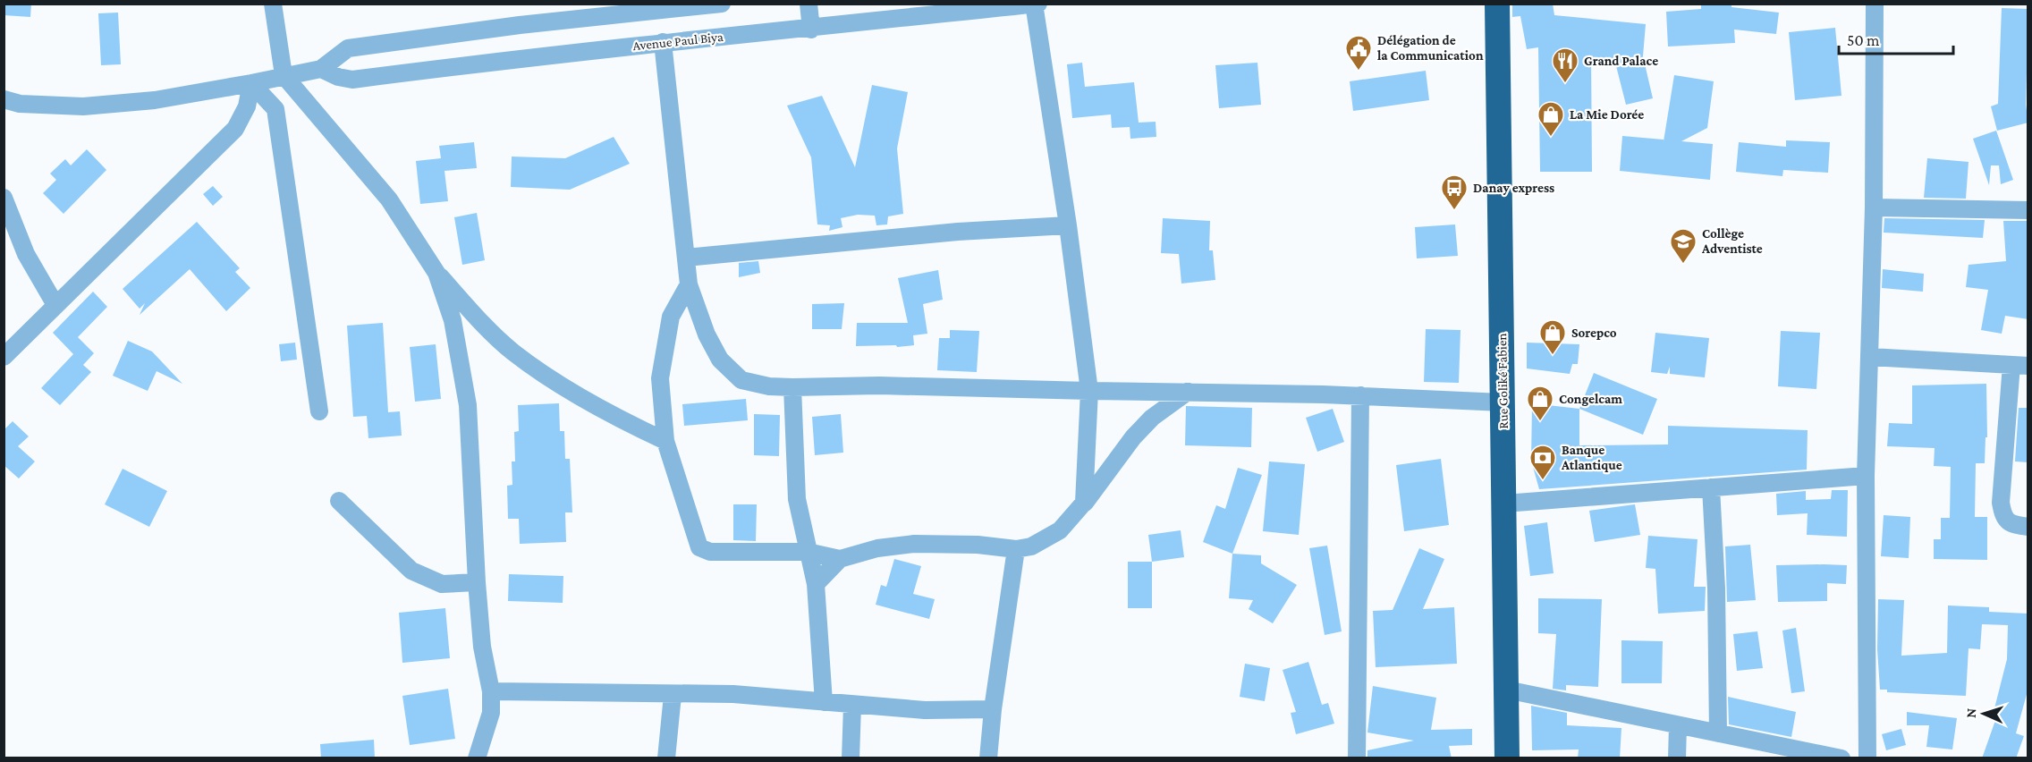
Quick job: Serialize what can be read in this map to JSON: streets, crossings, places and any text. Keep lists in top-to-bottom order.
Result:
{
  "streets": {
    "highway": ["Rue Goliké Fabien"],
    "street": ["Avenue Paul Biya"]
  },
  "places": {
    "public building": ["Délégation de la Communication"],
    "restaurant": ["Grand Palace"],
    "shop": ["La Mie Dorée", "Sorepco", "Congelcam"],
    "bus stop": ["Danay express"],
    "school or university": ["Collège Adventiste"],
    "bank": ["Banque Atlantique"]
  },
  "scale_bar": "50 m",
  "north": "left"
}
